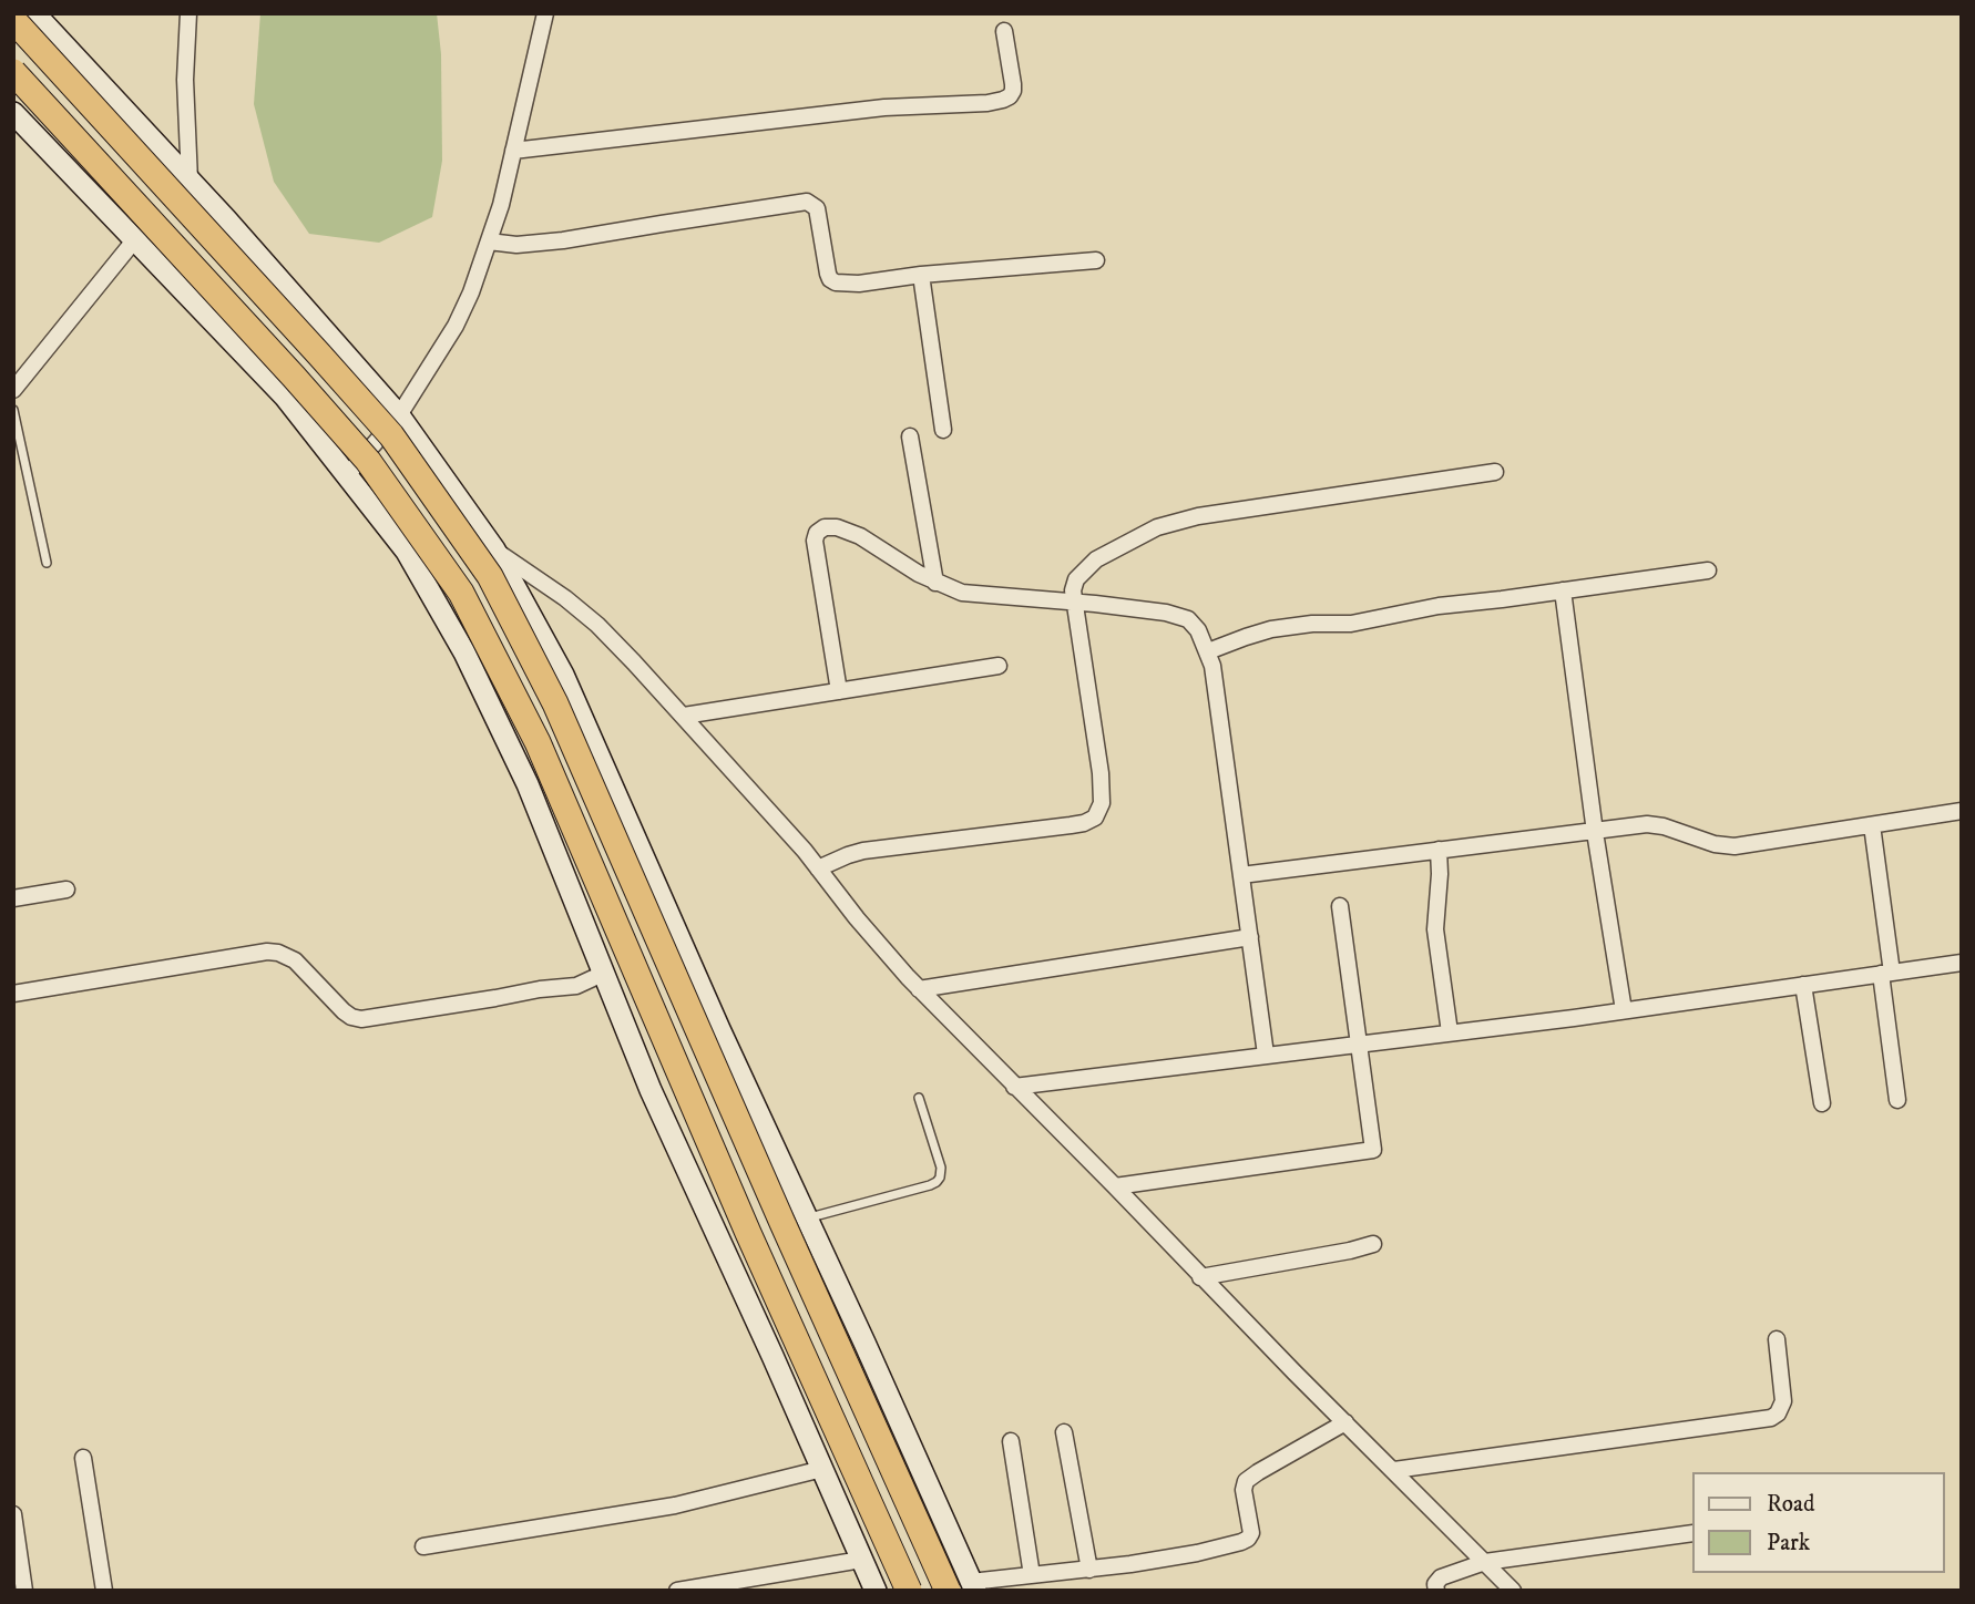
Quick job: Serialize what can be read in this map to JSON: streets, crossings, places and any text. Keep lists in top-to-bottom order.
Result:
{
  "legend": ["Road", "Park"]
}
